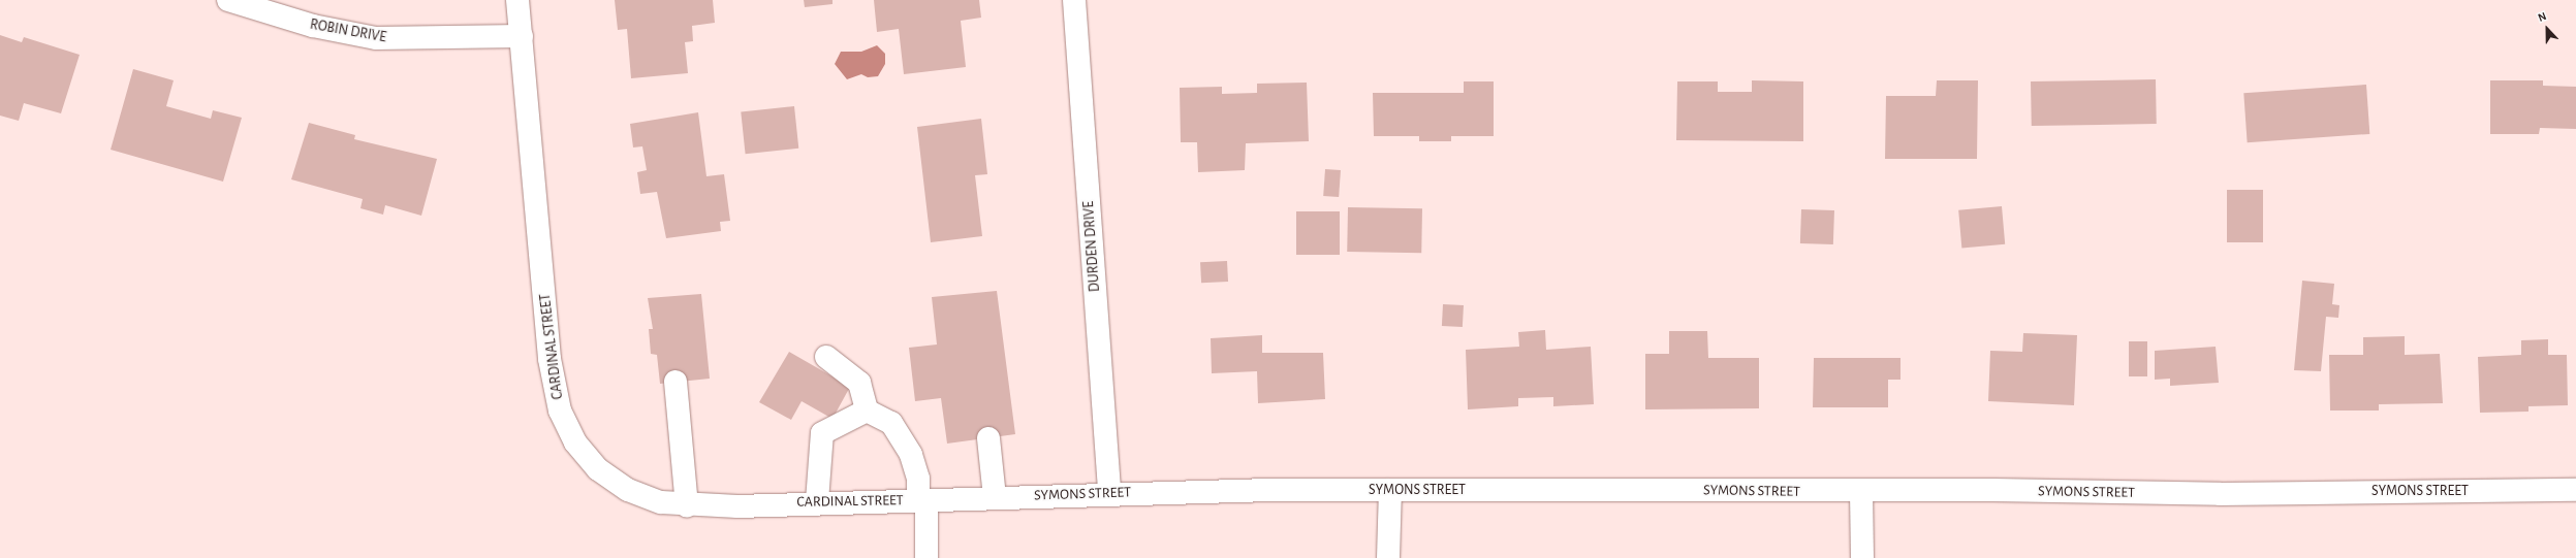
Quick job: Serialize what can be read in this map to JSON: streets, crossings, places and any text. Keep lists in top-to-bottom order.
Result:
{
  "streets": {
    "street": [
      "ROBIN DRIVE",
      "DURDEN DRIVE",
      "CARDINAL STREET",
      "SYMONS STREET"
    ]
  },
  "crossings": [
    ["ROBIN DRIVE", "CARDINAL STREET"],
    ["DURDEN DRIVE", "SYMONS STREET"],
    ["CARDINAL STREET", "SYMONS STREET"]
  ],
  "north": "top"
}
